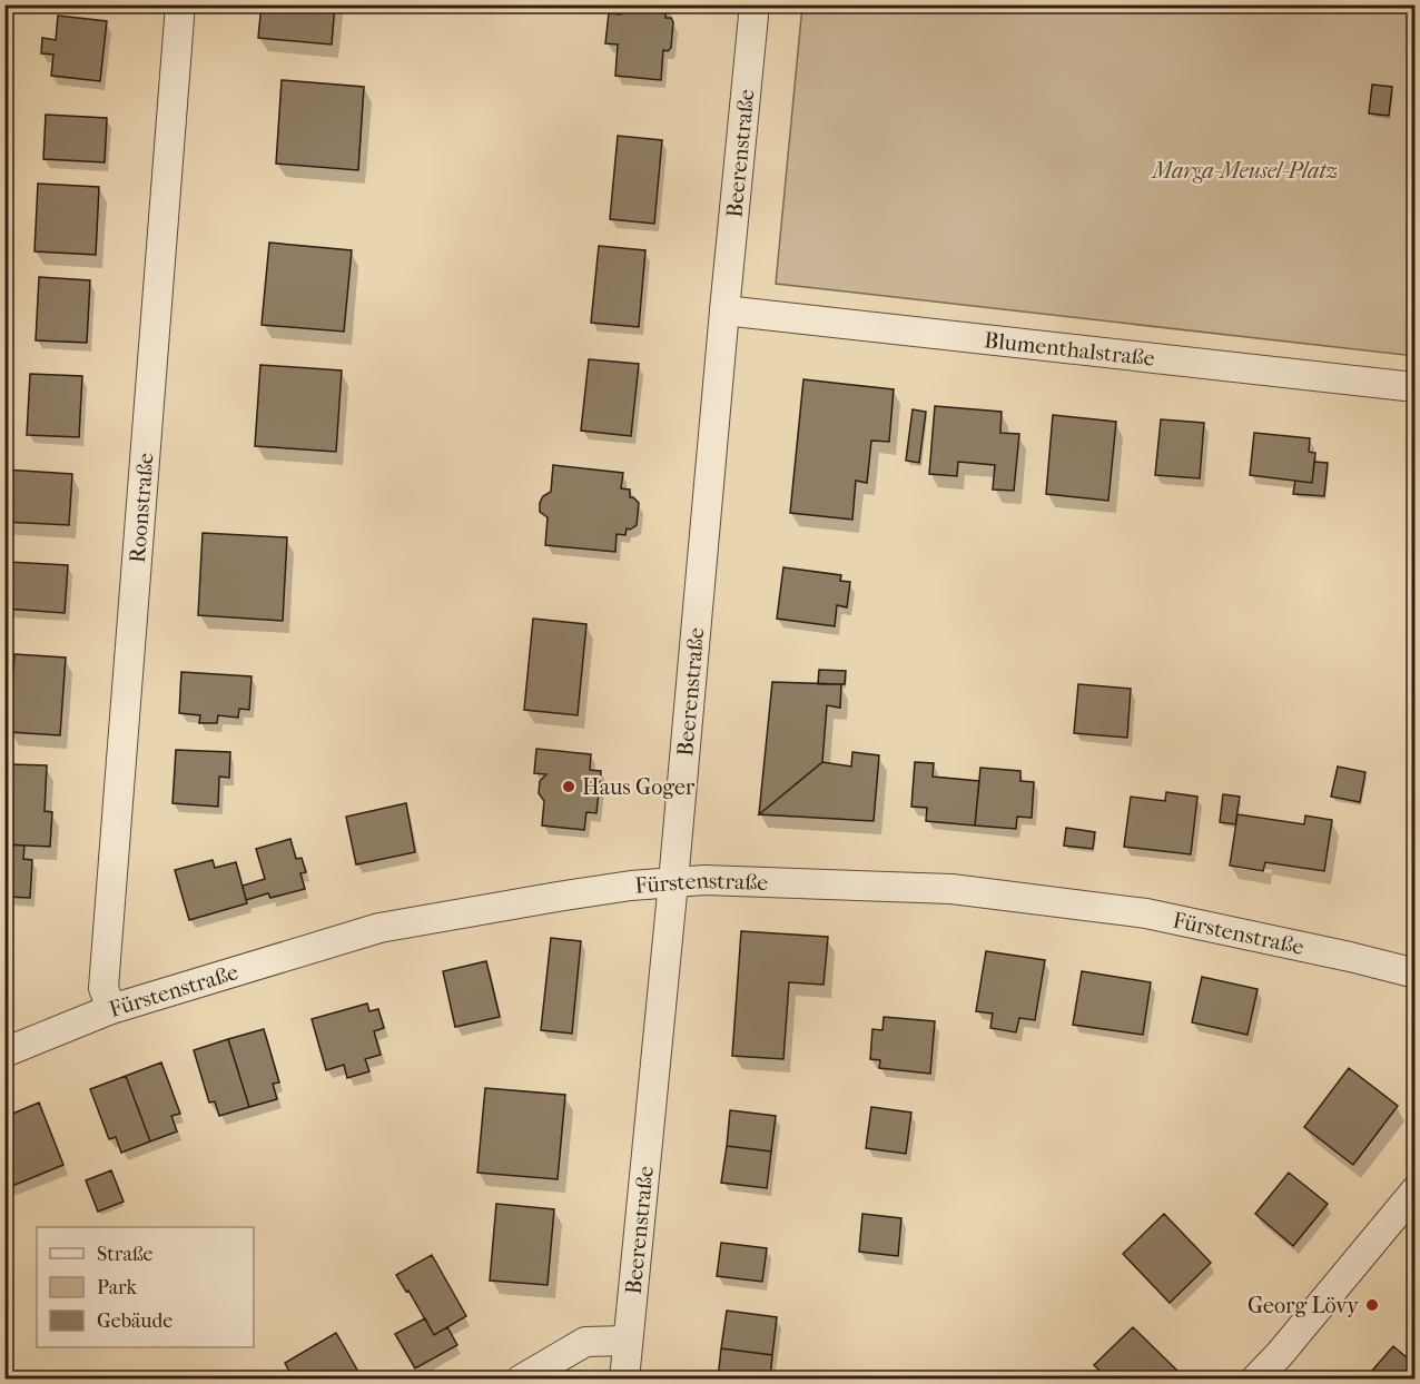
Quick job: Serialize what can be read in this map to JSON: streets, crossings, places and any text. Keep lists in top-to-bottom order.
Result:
{
  "streets": {
    "street": [
      "Beerenstraße",
      "Blumenthalstraße",
      "Roonstraße",
      "Fürstenstraße"
    ]
  },
  "crossings": [
    ["Beerenstraße", "Blumenthalstraße"],
    ["Beerenstraße", "Fürstenstraße"],
    ["Roonstraße", "Fürstenstraße"]
  ],
  "parks": ["Marga-Meusel-Platz"],
  "places": ["Haus Goger", "Georg Lövy"],
  "legend": ["Straße", "Park", "Gebäude"]
}
